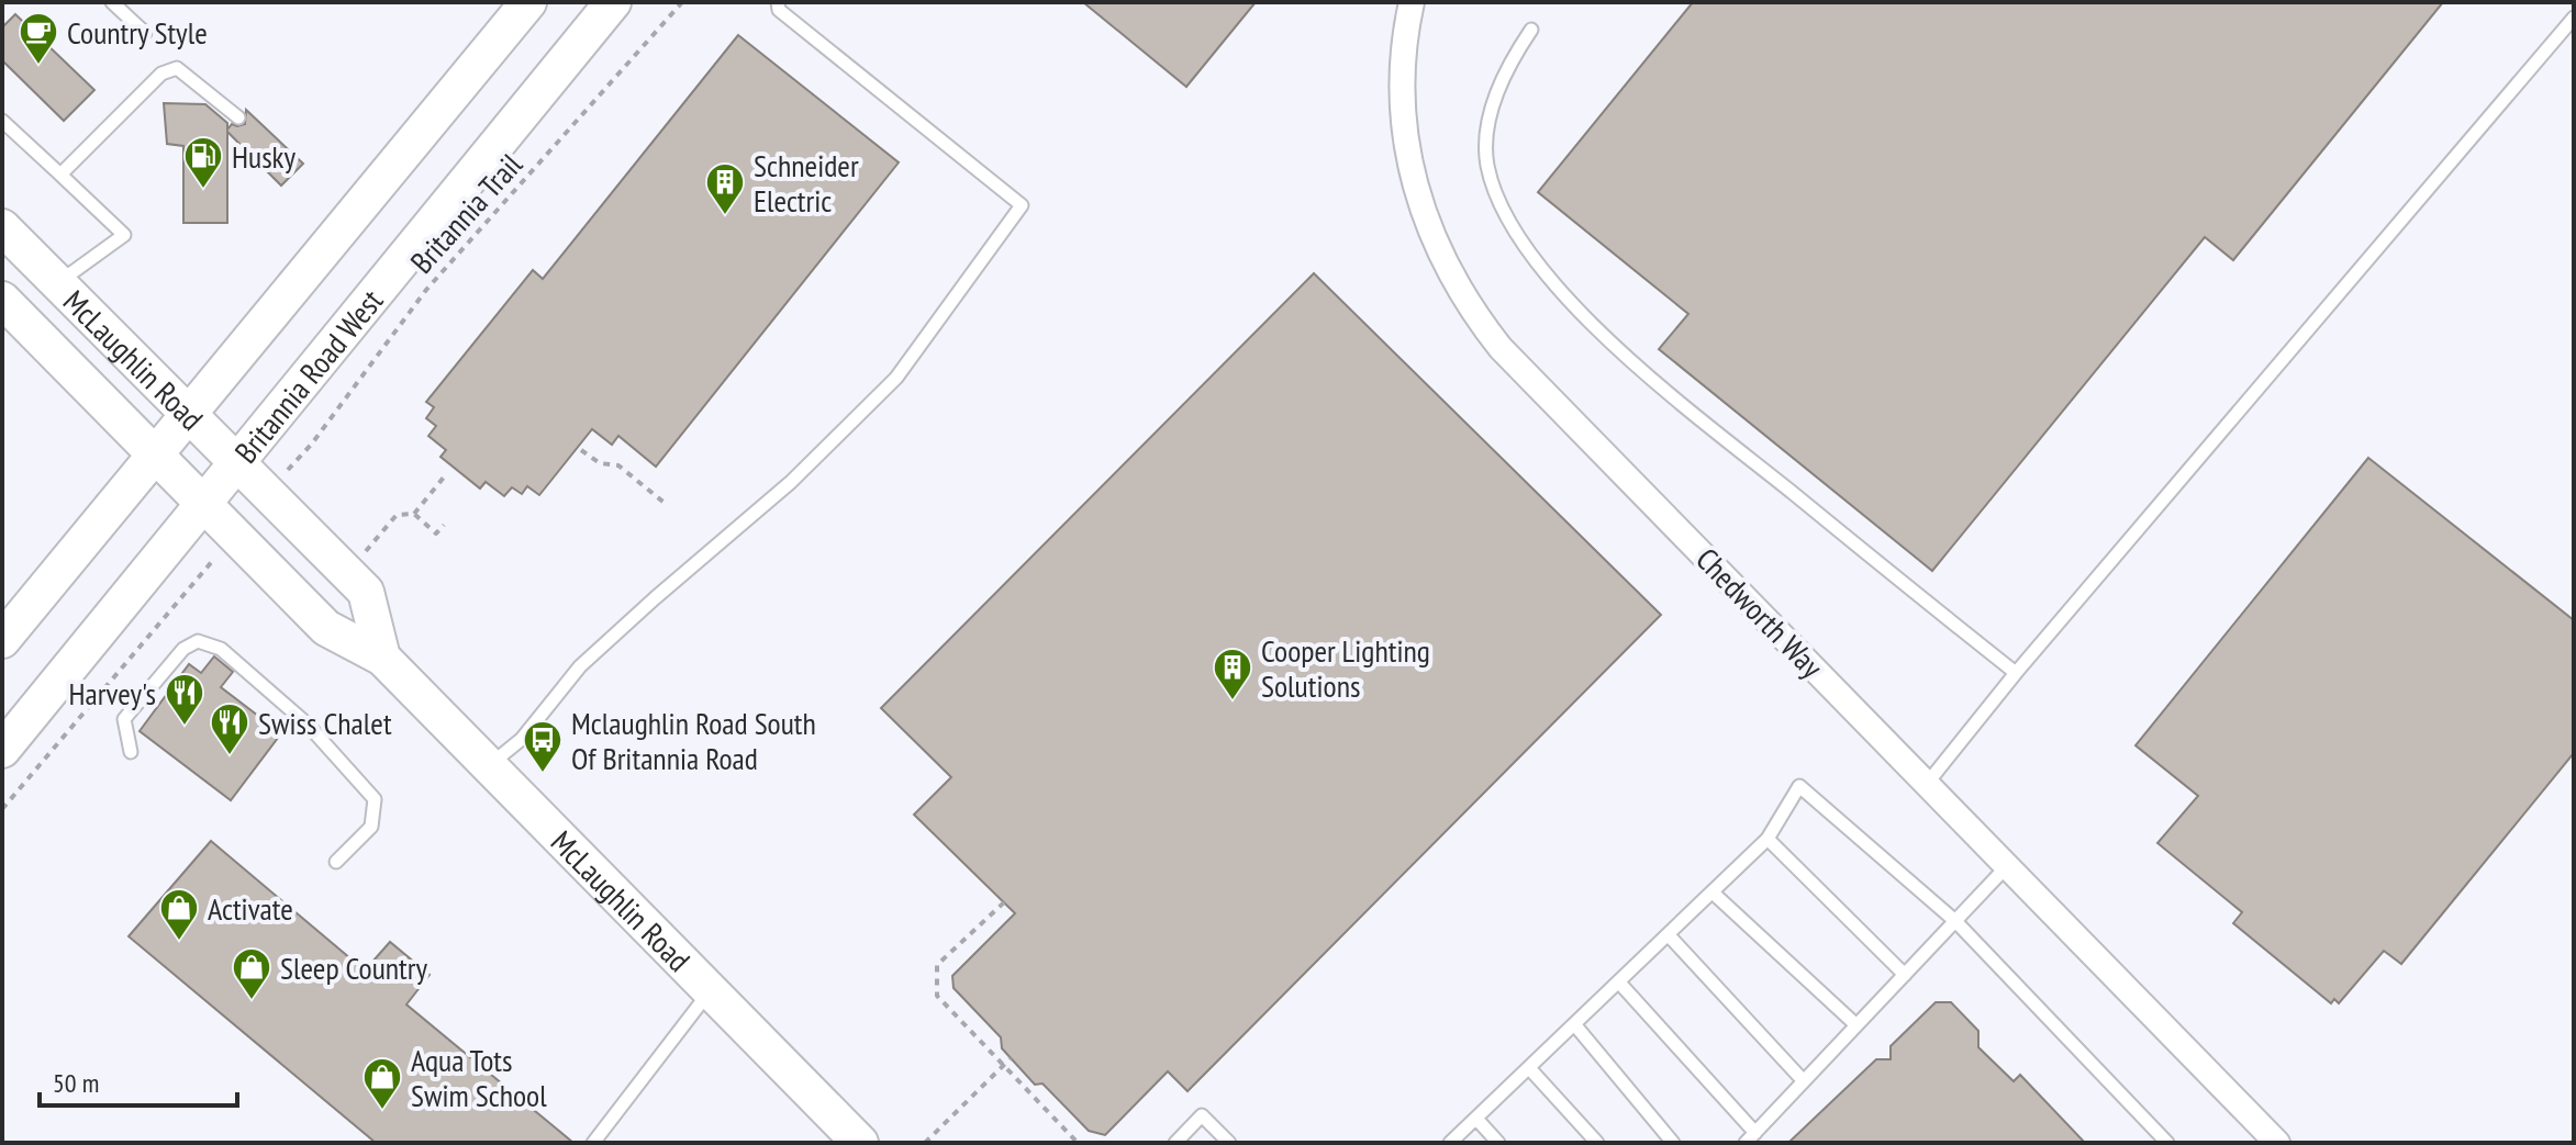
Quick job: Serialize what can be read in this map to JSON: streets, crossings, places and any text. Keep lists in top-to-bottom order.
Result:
{
  "streets": {
    "street": ["McLaughlin Road", "Britannia Road West", "Chedworth Way"],
    "path": ["Britannia Trail"]
  },
  "crossings": [
    ["McLaughlin Road", "Britannia Road West"]
  ],
  "places": {
    "cafe": ["Country Style"],
    "fuel station": ["Husky"],
    "building": ["Schneider Electric", "Cooper Lighting Solutions"],
    "restaurant": ["Harvey's", "Swiss Chalet"],
    "bus stop": ["Mclaughlin Road South Of Britannia Road"],
    "shop": ["Activate", "Sleep Country", "Aqua Tots Swim School"]
  },
  "scale_bar": "50 m"
}
